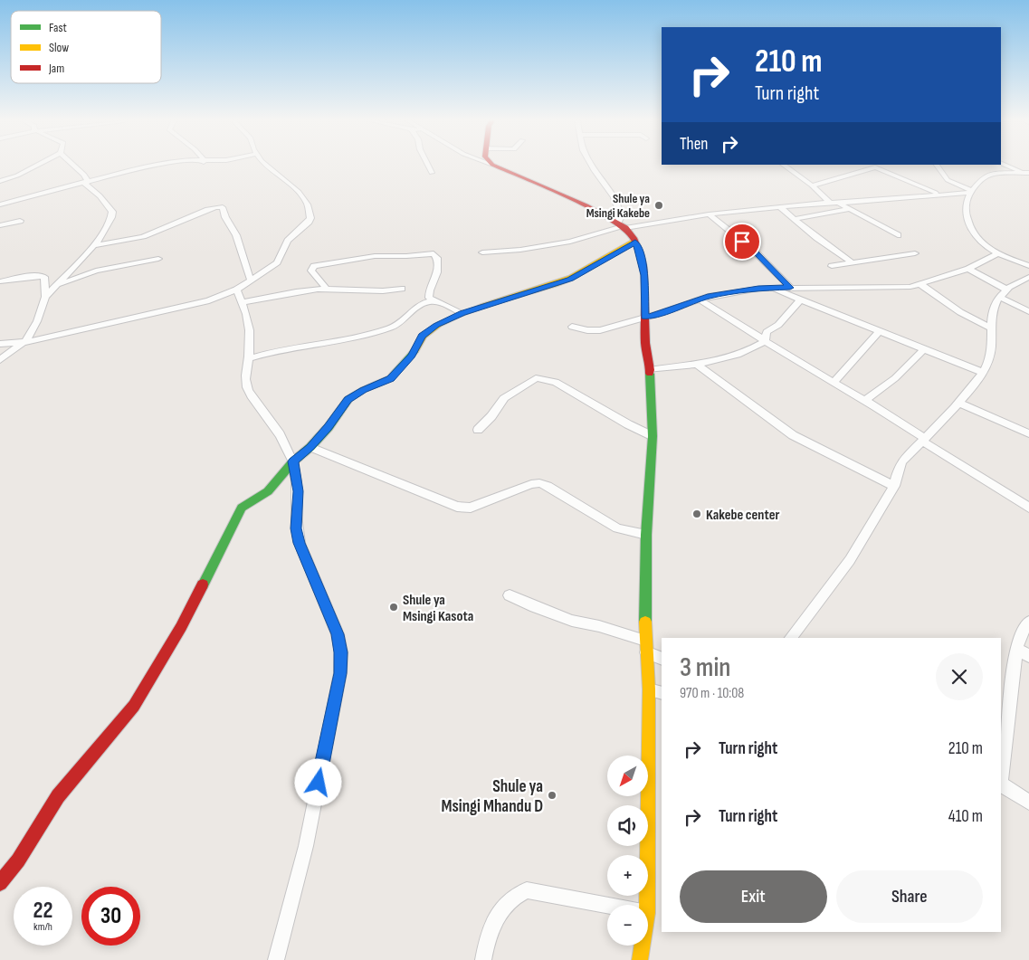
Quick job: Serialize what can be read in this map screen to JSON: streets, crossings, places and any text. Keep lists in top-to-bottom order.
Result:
{
  "places": [
    "Shule ya Msingi Kakebe",
    "Kakebe center",
    "Shule ya Msingi Kasota",
    "Shule ya Msingi Mhandu D"
  ],
  "legend": ["Fast", "Slow", "Jam"],
  "north": "bottom left",
  "page": {
    "turn": ["210 m", "Turn right"],
    "then": "Then",
    "heading": ["3 min", "970 m · 10:08"],
    "list": [
      {
        "name": "Turn right",
        "value": "210 m"
      },
      {
        "name": "Turn right",
        "value": "410 m"
      }
    ],
    "map_buttons": ["+", "−"],
    "buttons": ["Exit", "Share"],
    "speed": "22 km/h",
    "limit": "30"
  }
}
